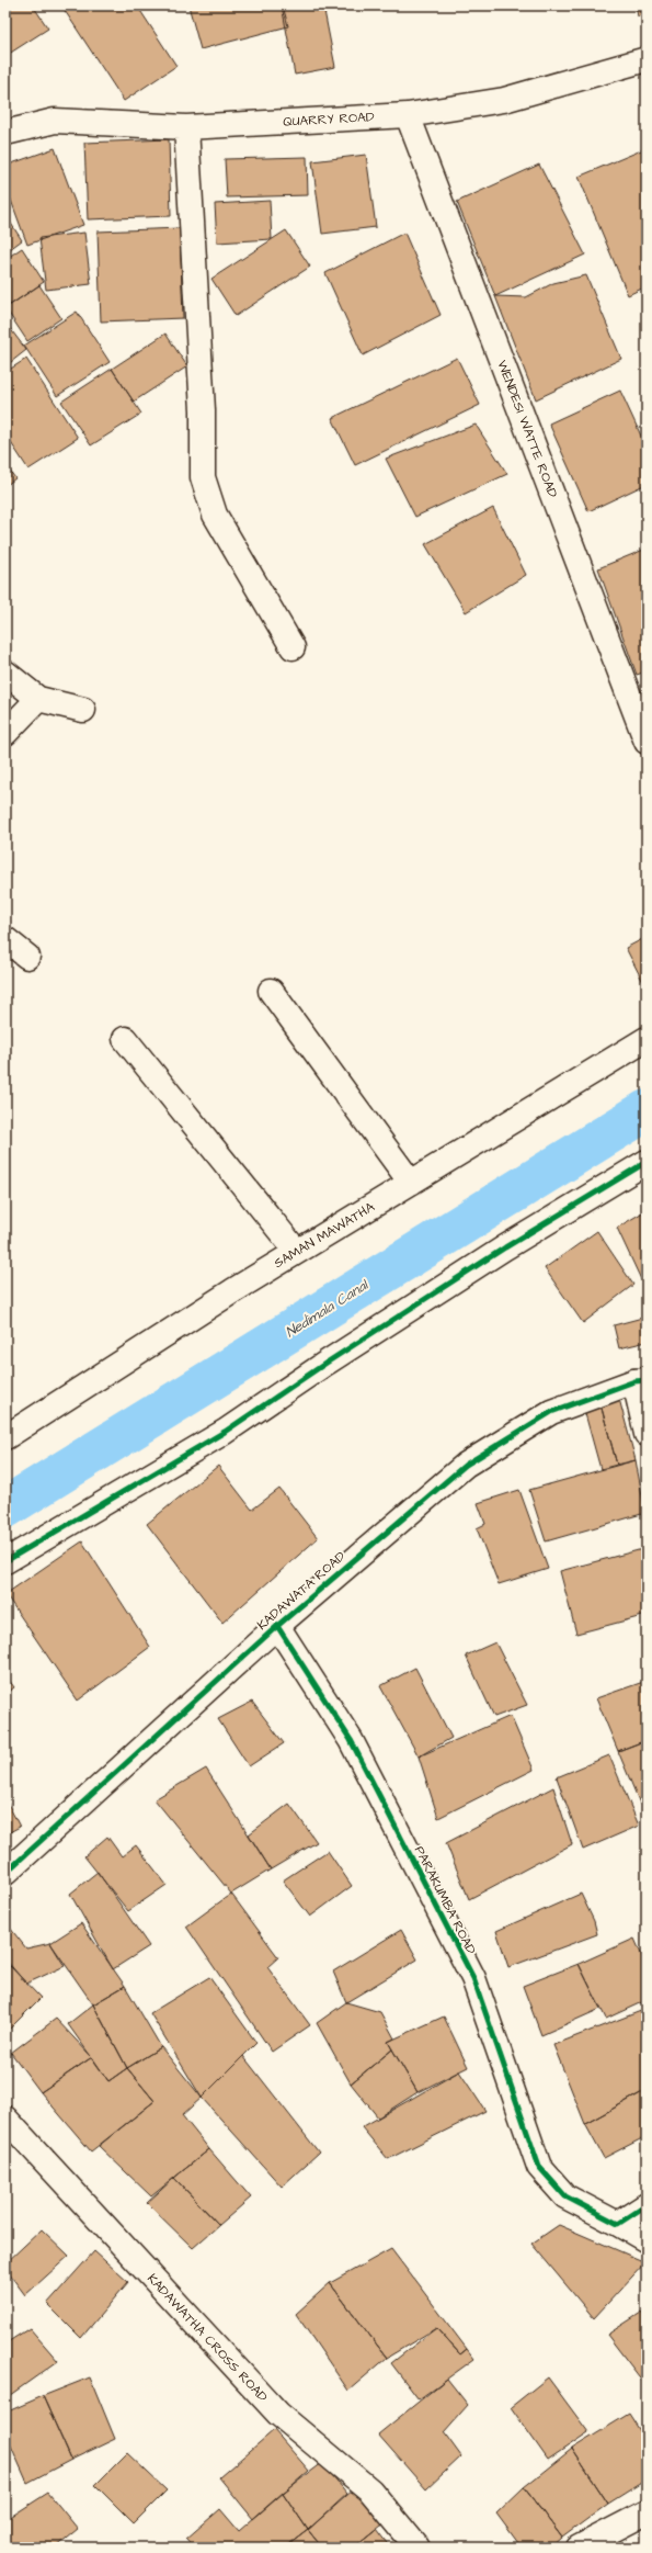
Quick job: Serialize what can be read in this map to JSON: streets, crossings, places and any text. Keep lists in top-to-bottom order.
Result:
{
  "streets": {
    "street": [
      "QUARRY ROAD",
      "WENDESI WATTE ROAD",
      "SAMAN MAWATHA",
      "KADAWATA ROAD",
      "PARAKUMBA ROAD",
      "KADAWATHA CROSS ROAD"
    ]
  },
  "crossings": [
    ["QUARRY ROAD", "WENDESI WATTE ROAD"],
    ["KADAWATA ROAD", "PARAKUMBA ROAD"]
  ],
  "water": ["Nedimala Canal"]
}
